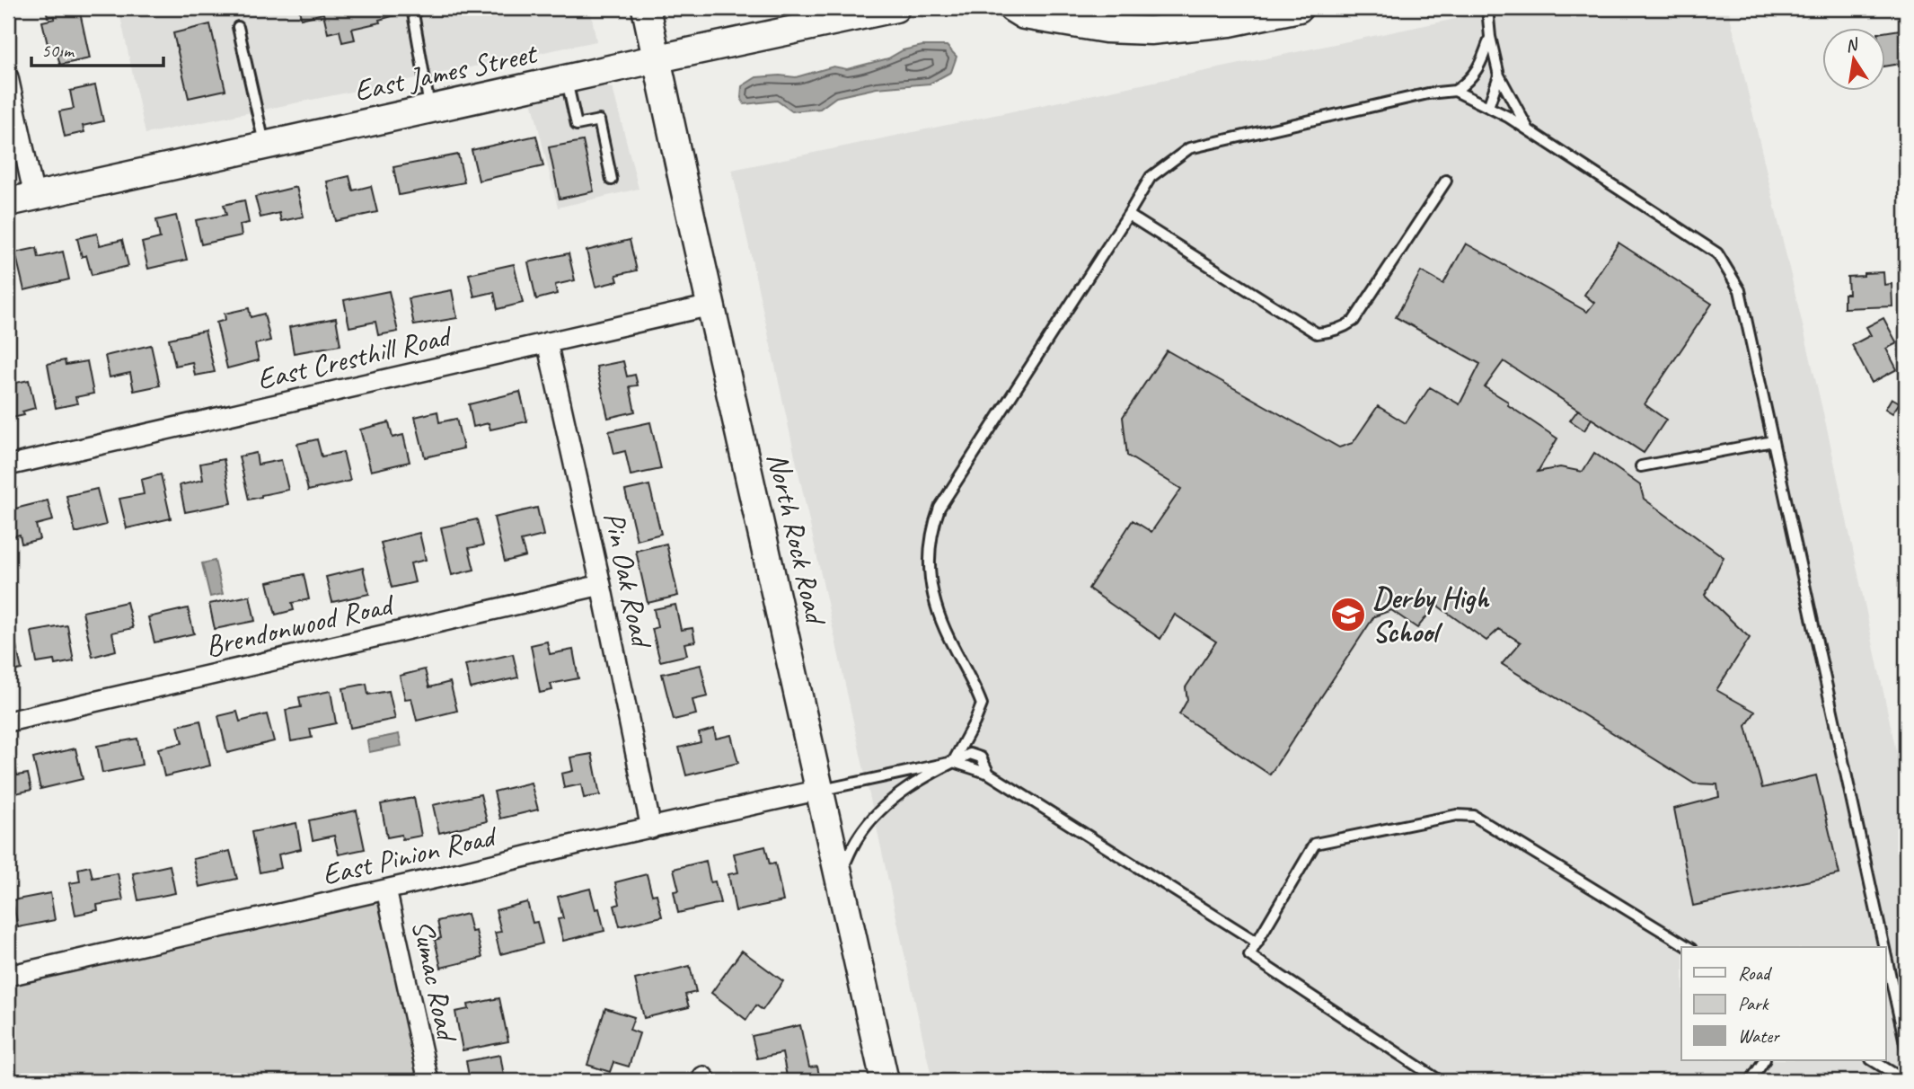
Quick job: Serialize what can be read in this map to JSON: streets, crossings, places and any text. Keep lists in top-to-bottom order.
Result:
{
  "streets": {
    "street": [
      "East James Street",
      "East Cresthill Road",
      "North Rock Road",
      "Pin Oak Road",
      "Brendonwood Road",
      "East Pinion Road",
      "Sumac Road"
    ]
  },
  "crossings": [
    ["East James Street", "North Rock Road"],
    ["East Cresthill Road", "North Rock Road"],
    ["East Cresthill Road", "Pin Oak Road"],
    ["North Rock Road", "East Pinion Road"],
    ["Pin Oak Road", "Brendonwood Road"],
    ["Pin Oak Road", "East Pinion Road"],
    ["East Pinion Road", "Sumac Road"]
  ],
  "places": {
    "school or university": ["Derby High School"]
  },
  "legend": ["Road", "Park", "Water"],
  "scale_bar": "50 m",
  "north": "top"
}
